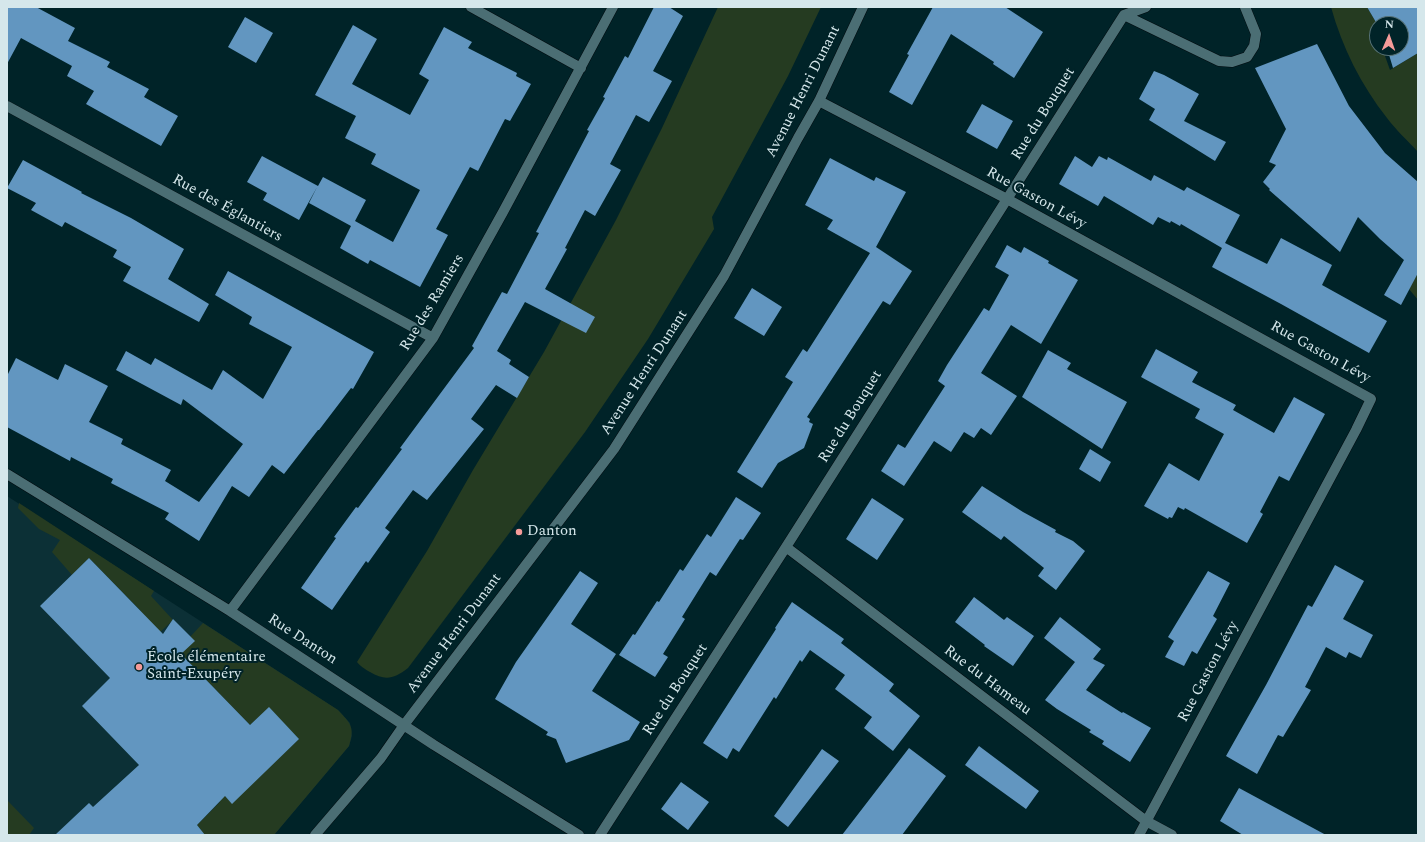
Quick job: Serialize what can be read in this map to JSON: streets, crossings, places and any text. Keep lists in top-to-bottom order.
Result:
{
  "streets": {
    "street": [
      "Avenue Henri Dunant",
      "Rue du Bouquet",
      "Rue Gaston Lévy",
      "Rue des Églantiers",
      "Rue des Ramiers",
      "Rue Danton",
      "Rue du Hameau"
    ]
  },
  "crossings": [
    ["Avenue Henri Dunant", "Rue Gaston Lévy"],
    ["Avenue Henri Dunant", "Rue Danton"],
    ["Rue du Bouquet", "Rue Gaston Lévy"],
    ["Rue du Bouquet", "Rue du Hameau"],
    ["Rue Gaston Lévy", "Rue du Hameau"],
    ["Rue des Églantiers", "Rue des Ramiers"],
    ["Rue des Ramiers", "Rue Danton"]
  ],
  "places": ["Danton", "École élémentaire Saint-Exupéry"],
  "north": "top"
}
